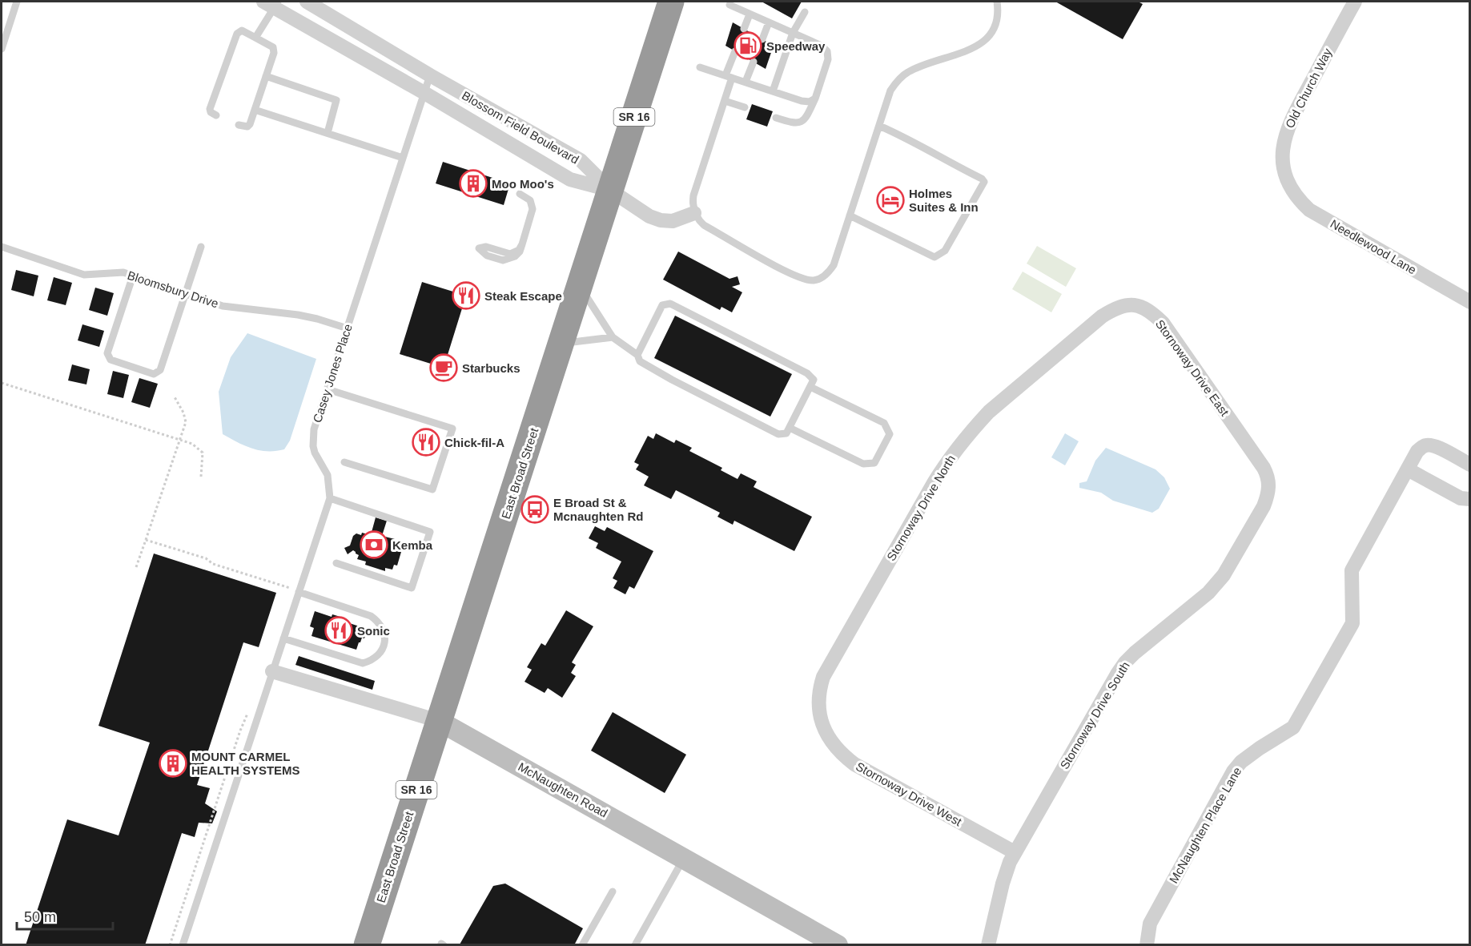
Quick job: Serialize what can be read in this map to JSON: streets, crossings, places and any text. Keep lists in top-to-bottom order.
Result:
{
  "streets": {
    "highway": ["SR 16", "East Broad Street"],
    "street": [
      "Old Church Way",
      "Blossom Field Boulevard",
      "Needlewood Lane",
      "Stornoway Drive East",
      "Stornoway Drive North",
      "Stornoway Drive South",
      "McNaughten Road",
      "Stornoway Drive West",
      "McNaughten Place Lane"
    ],
    "lane": ["Bloomsbury Drive", "Casey Jones Place"]
  },
  "crossings": [
    ["Old Church Way", "Needlewood Lane"],
    ["Blossom Field Boulevard", "Casey Jones Place"],
    ["Blossom Field Boulevard", "East Broad Street"],
    ["Bloomsbury Drive", "Casey Jones Place"],
    ["Stornoway Drive East", "Stornoway Drive North"],
    ["Stornoway Drive East", "Stornoway Drive South"],
    ["Casey Jones Place", "McNaughten Road"],
    ["East Broad Street", "McNaughten Road"],
    ["Stornoway Drive North", "Stornoway Drive West"],
    ["Stornoway Drive South", "Stornoway Drive West"]
  ],
  "places": {
    "fuel station": ["Speedway"],
    "building": ["Moo Moo's", "MOUNT CARMEL HEALTH SYSTEMS"],
    "hotel": ["Holmes Suites & Inn"],
    "restaurant": ["Steak Escape", "Chick-fil-A", "Sonic"],
    "cafe": ["Starbucks"],
    "bus stop": ["E Broad St & Mcnaughten Rd"],
    "bank": ["Kemba"]
  },
  "scale_bar": "50 m"
}
